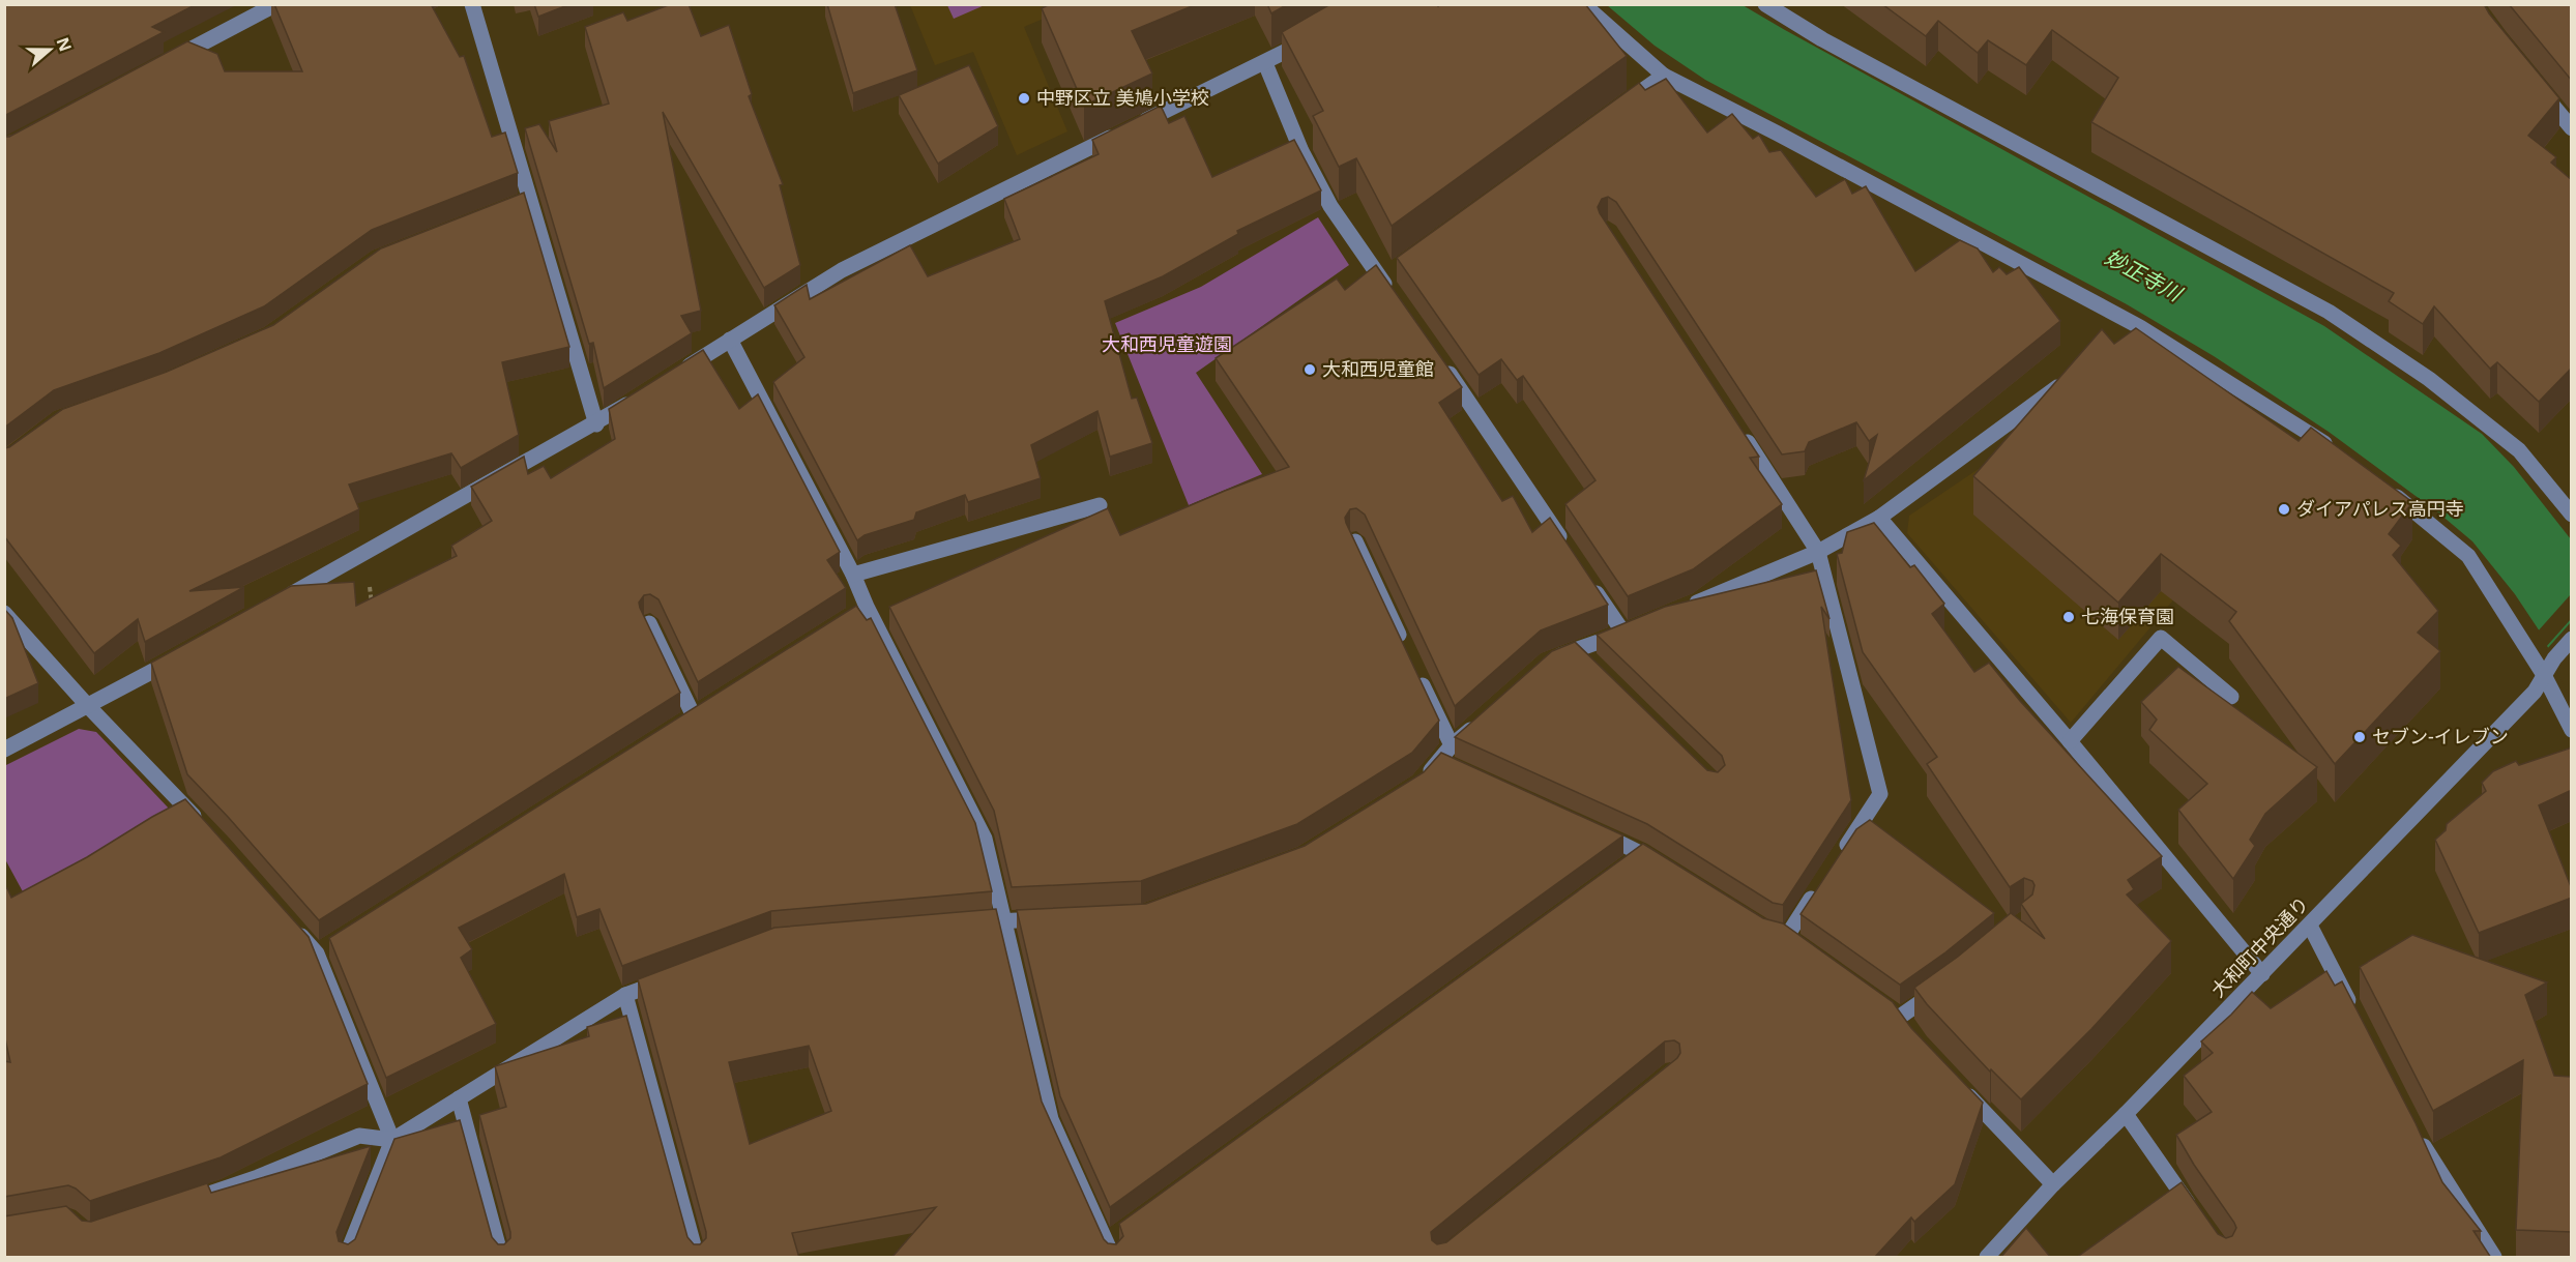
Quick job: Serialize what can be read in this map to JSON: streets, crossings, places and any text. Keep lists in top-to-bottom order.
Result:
{
  "streets": {
    "street": ["大和町中央通り"]
  },
  "water": ["妙正寺川"],
  "parks": ["大和西児童遊園"],
  "places": [
    "中野区立 美鳩小学校",
    "大和西児童館",
    "ダイアパレス高円寺",
    "七海保育園",
    "セブン-イレブン"
  ],
  "north": "right"
}
